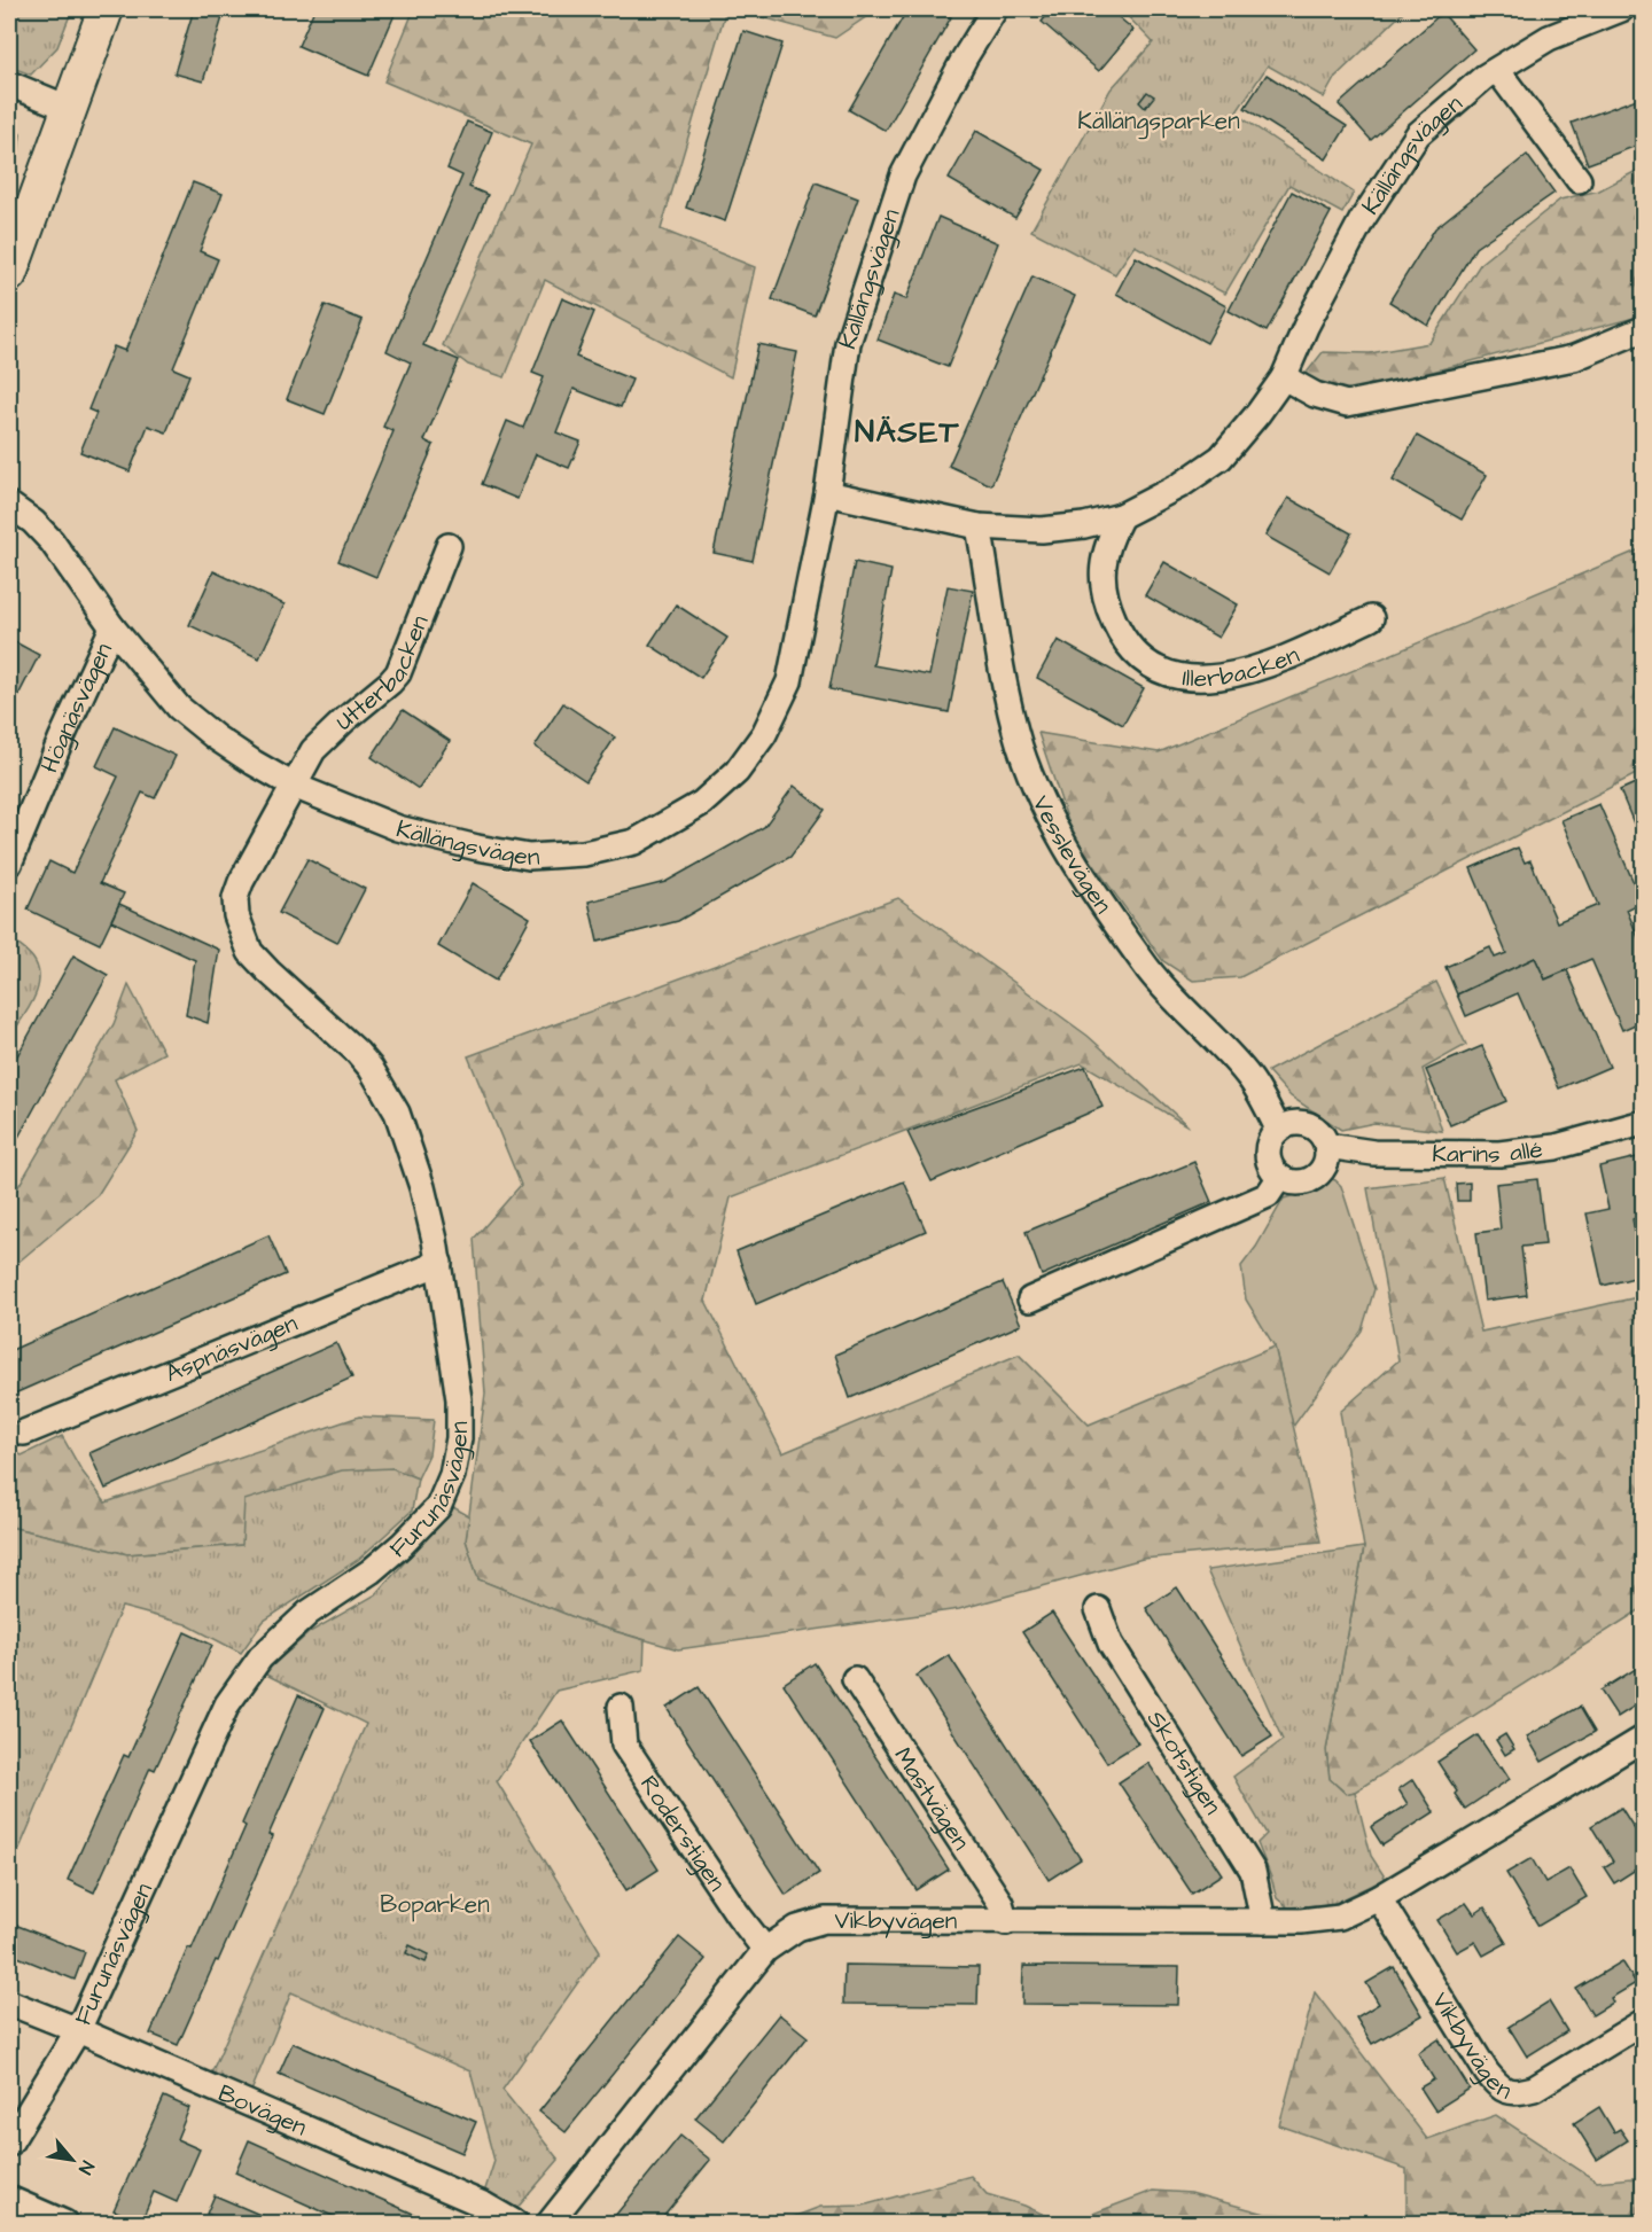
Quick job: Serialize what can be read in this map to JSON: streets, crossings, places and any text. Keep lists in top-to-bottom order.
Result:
{
  "streets": {
    "street": [
      "Källängsvägen",
      "Illerbacken",
      "Utterbacken",
      "Högnäsvägen",
      "Vesslevägen",
      "Karins allé",
      "Aspnäsvägen",
      "Furunäsvägen",
      "Skotstigen",
      "Mastvägen",
      "Roderstigen",
      "Vikbyvägen",
      "Bovägen"
    ]
  },
  "crossings": [
    ["Källängsvägen", "Illerbacken"],
    ["Källängsvägen", "Utterbacken"],
    ["Källängsvägen", "Högnäsvägen"],
    ["Källängsvägen", "Vesslevägen"],
    ["Källängsvägen", "Furunäsvägen"],
    ["Utterbacken", "Furunäsvägen"],
    ["Vesslevägen", "Karins allé"],
    ["Aspnäsvägen", "Furunäsvägen"],
    ["Furunäsvägen", "Bovägen"],
    ["Skotstigen", "Vikbyvägen"],
    ["Mastvägen", "Vikbyvägen"],
    ["Roderstigen", "Vikbyvägen"]
  ],
  "districts": ["NÄSET"],
  "parks": ["Källängsparken", "Boparken"],
  "north": "bottom right"
}
